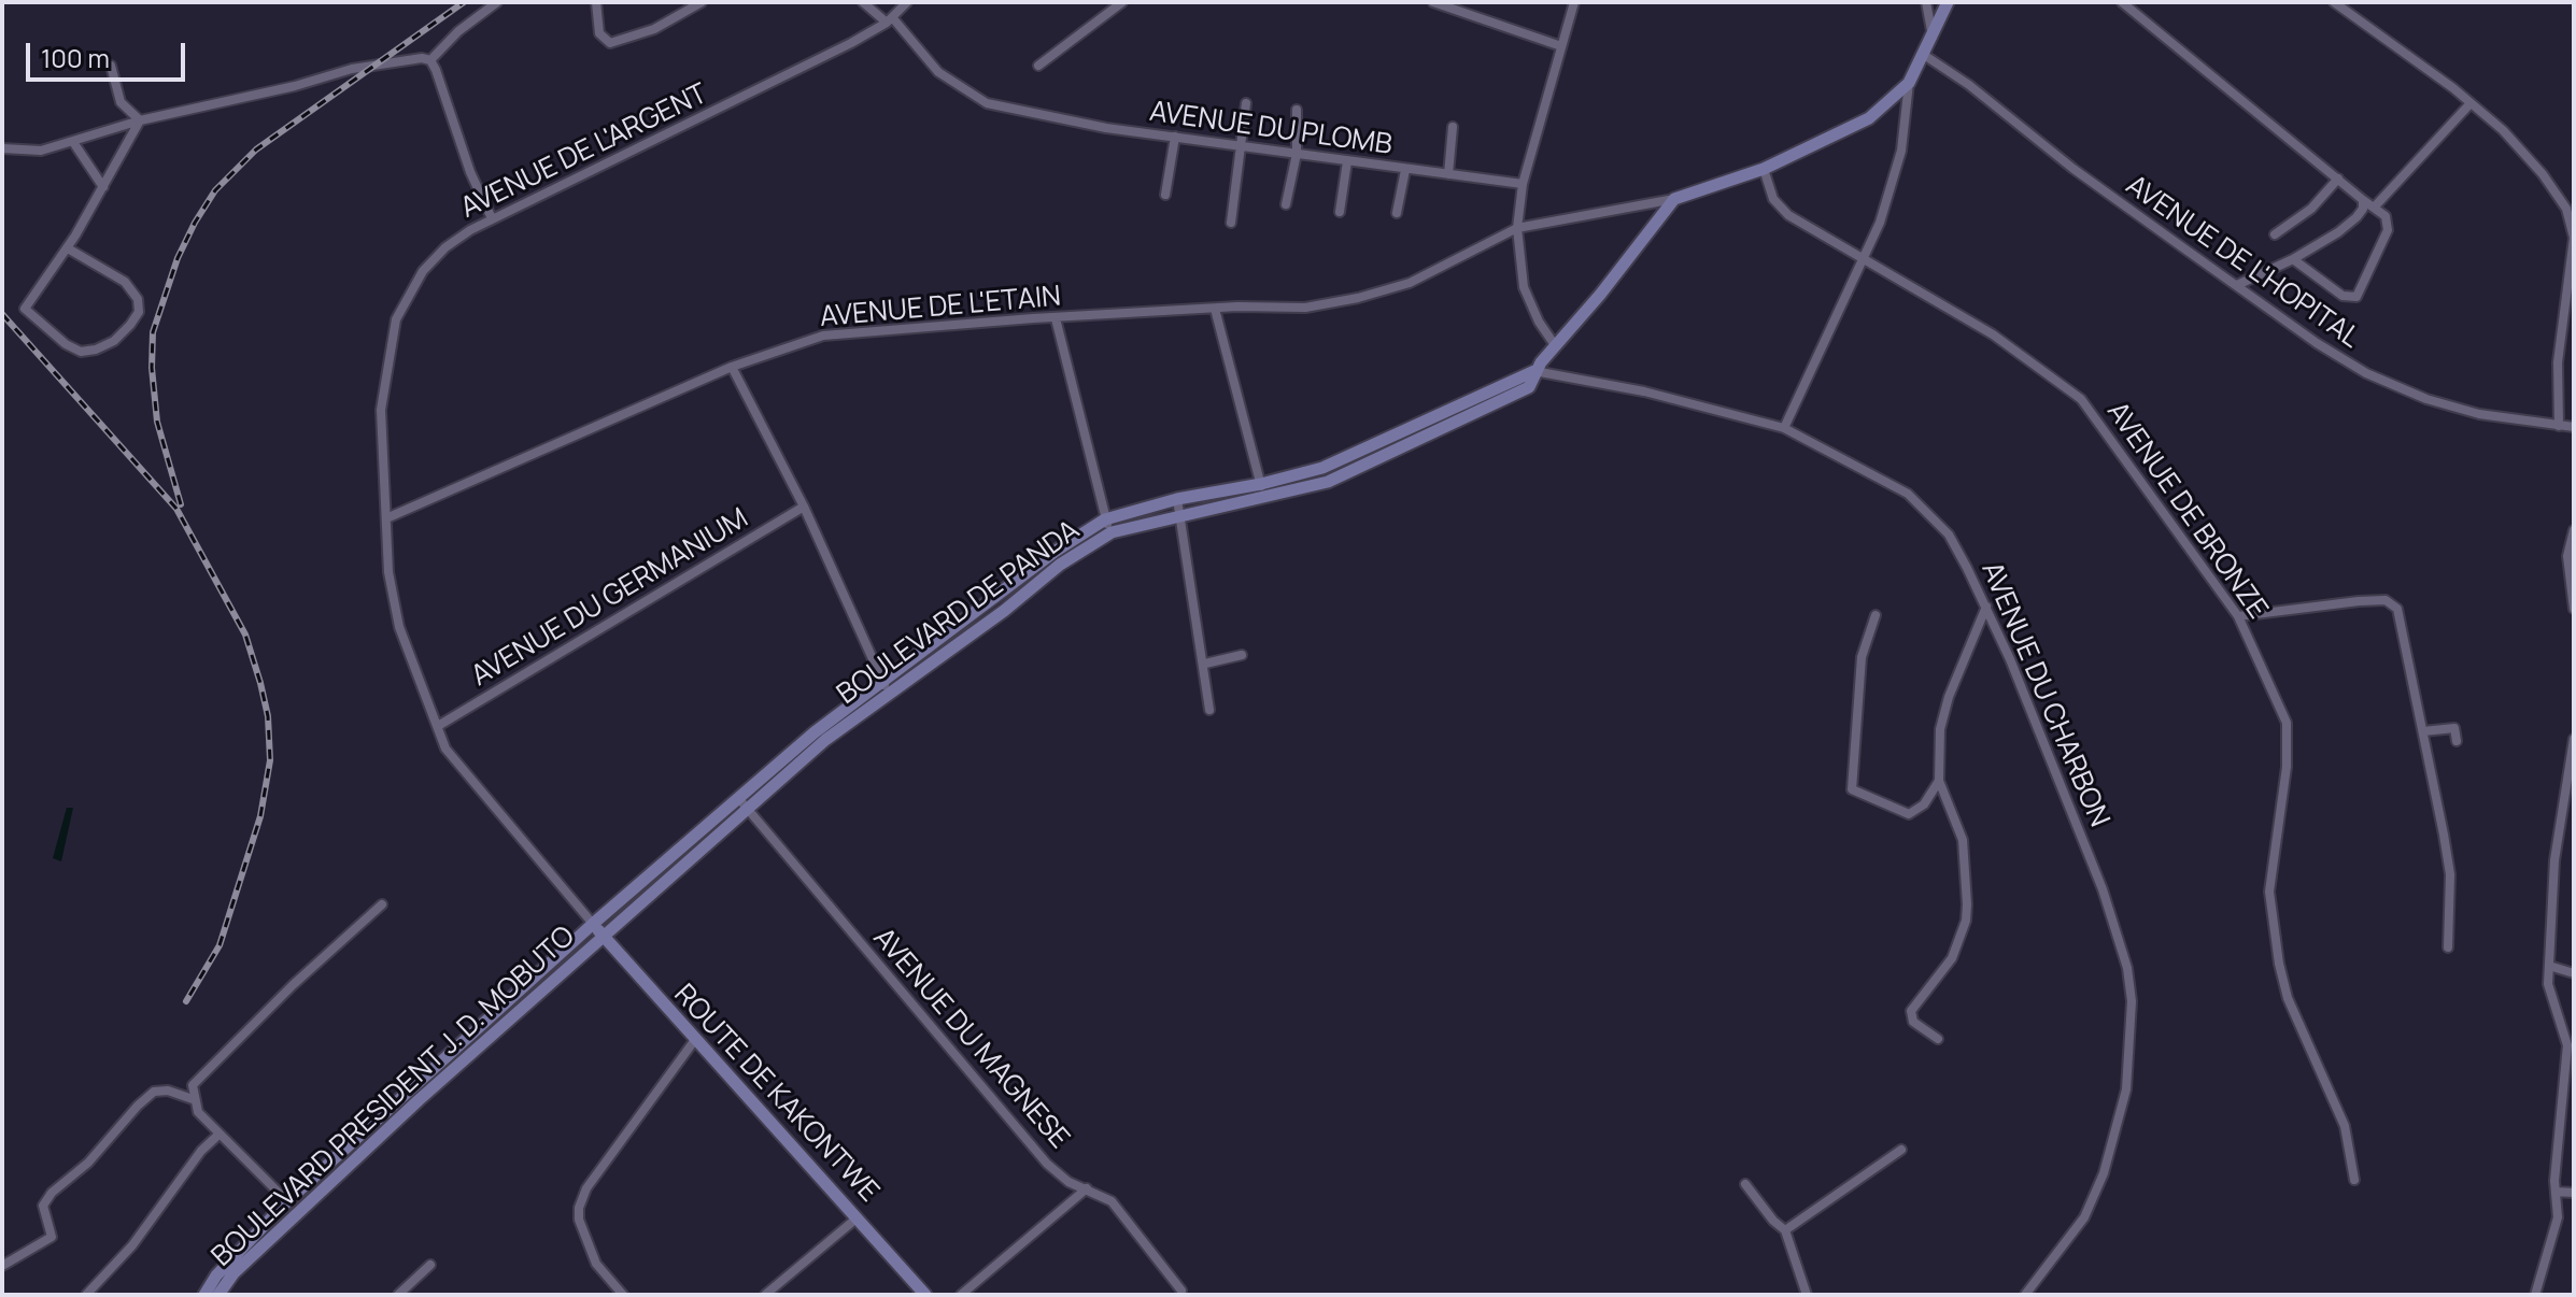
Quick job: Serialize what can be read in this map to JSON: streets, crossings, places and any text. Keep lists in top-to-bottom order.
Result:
{
  "streets": {
    "street": [
      "AVENUE DU PLOMB",
      "AVENUE DE L'ARGENT",
      "AVENUE DE L'HOPITAL",
      "AVENUE DE L'ETAIN",
      "AVENUE DE BRONZE",
      "AVENUE DU GERMANIUM",
      "BOULEVARD DE PANDA",
      "AVENUE DU CHARBON",
      "AVENUE DU MAGNESE",
      "ROUTE DE KAKONTWE",
      "BOULEVARD PRESIDENT J. D. MOBUTO"
    ]
  },
  "crossings": [
    ["AVENUE DU PLOMB", "AVENUE DE L'ARGENT"],
    ["AVENUE DE L'ARGENT", "AVENUE DE L'ETAIN"],
    ["AVENUE DE L'ARGENT", "AVENUE DU GERMANIUM"],
    ["AVENUE DE L'ARGENT", "BOULEVARD DE PANDA"],
    ["AVENUE DE L'ARGENT", "ROUTE DE KAKONTWE"],
    ["AVENUE DE L'ARGENT", "BOULEVARD PRESIDENT J. D. MOBUTO"],
    ["AVENUE DE L'ETAIN", "BOULEVARD DE PANDA"],
    ["BOULEVARD DE PANDA", "AVENUE DU CHARBON"],
    ["BOULEVARD DE PANDA", "AVENUE DU MAGNESE"],
    ["BOULEVARD DE PANDA", "ROUTE DE KAKONTWE"],
    ["BOULEVARD DE PANDA", "BOULEVARD PRESIDENT J. D. MOBUTO"],
    ["ROUTE DE KAKONTWE", "BOULEVARD PRESIDENT J. D. MOBUTO"]
  ],
  "scale_bar": "100 m"
}
